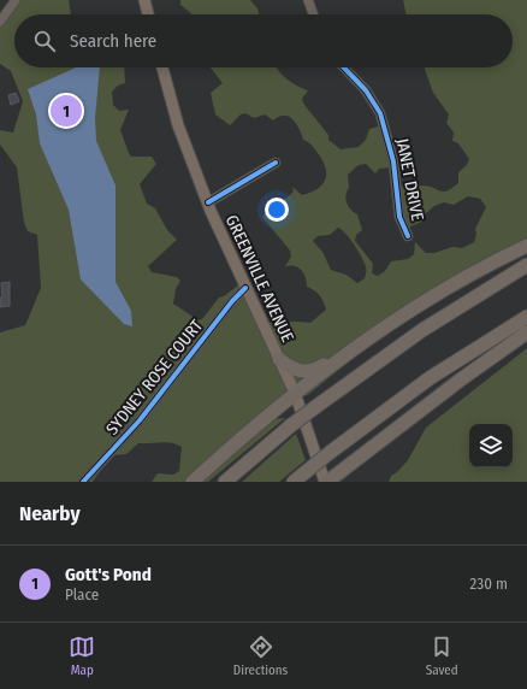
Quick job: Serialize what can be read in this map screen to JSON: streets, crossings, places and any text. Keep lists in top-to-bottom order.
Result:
{
  "streets": {
    "main road": ["GREENVILLE AVENUE"],
    "street": ["JANET DRIVE", "SYDNEY ROSE COURT"]
  },
  "crossings": [
    ["GREENVILLE AVENUE", "SYDNEY ROSE COURT"]
  ],
  "page": {
    "search": "Search here",
    "pins": "1",
    "heading": "Nearby",
    "list": [
      {
        "mark": "1",
        "name": "Gott's Pond",
        "note": "Place",
        "value": "230 m"
      }
    ],
    "nav": ["Map", "Directions", "Saved"]
  }
}
